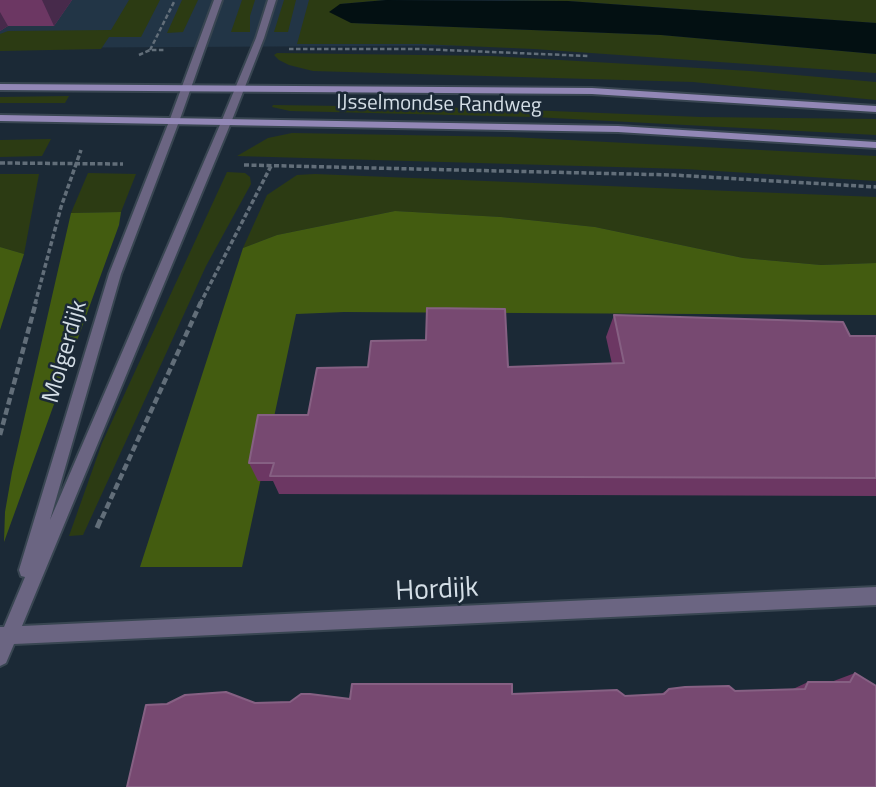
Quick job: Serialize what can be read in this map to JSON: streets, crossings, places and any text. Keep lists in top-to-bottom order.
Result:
{
  "streets": {
    "main road": ["IJsselmondse Randweg"],
    "street": ["Molgerdijk", "Hordijk"]
  },
  "crossings": [
    ["IJsselmondse Randweg", "Molgerdijk"],
    ["Molgerdijk", "Hordijk"]
  ]
}
